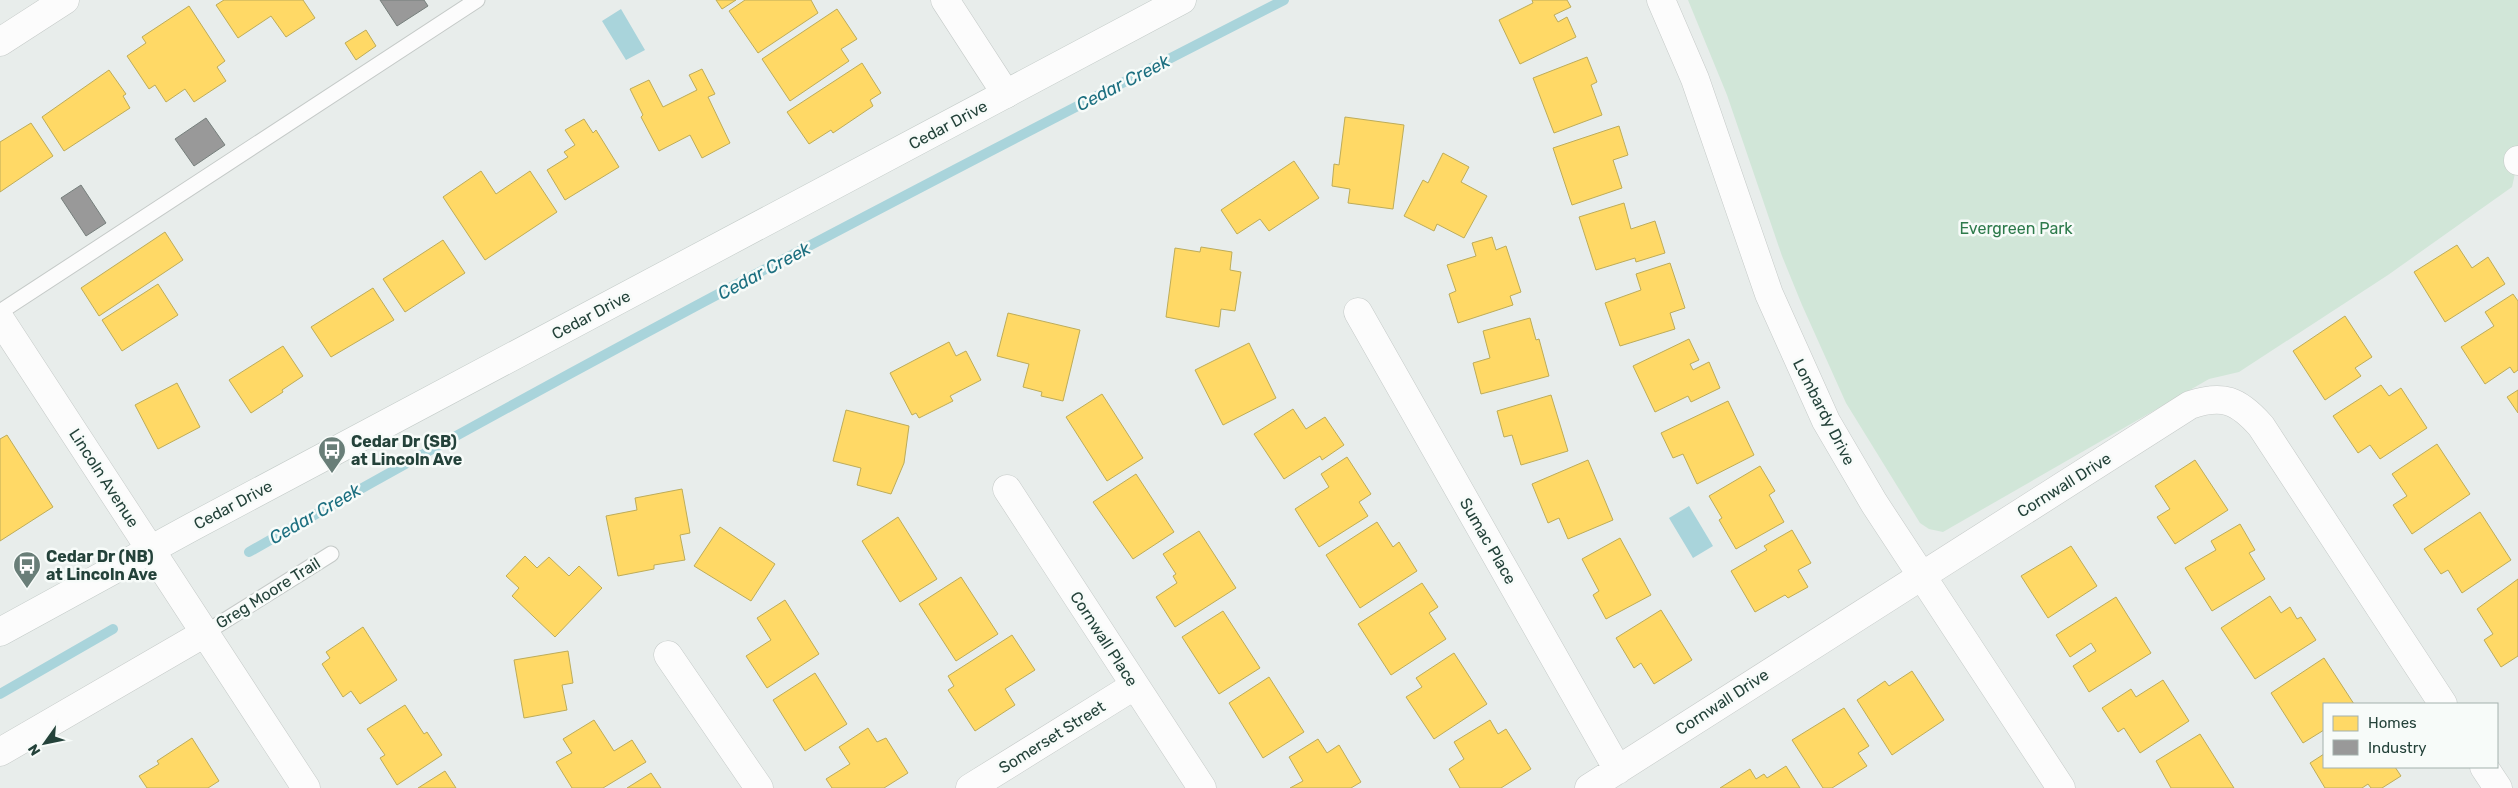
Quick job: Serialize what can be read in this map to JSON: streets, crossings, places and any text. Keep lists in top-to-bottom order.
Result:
{
  "streets": {
    "street": [
      "Cedar Drive",
      "Lombardy Drive",
      "Lincoln Avenue",
      "Cornwall Drive",
      "Sumac Place",
      "Cornwall Place",
      "Somerset Street"
    ],
    "lane": ["Greg Moore Trail"]
  },
  "crossings": [
    ["Cedar Drive", "Lincoln Avenue"],
    ["Lombardy Drive", "Cornwall Drive"],
    ["Lincoln Avenue", "Greg Moore Trail"],
    ["Cornwall Drive", "Sumac Place"],
    ["Cornwall Place", "Somerset Street"]
  ],
  "water": ["Cedar Creek"],
  "parks": ["Evergreen Park"],
  "places": {
    "bus stop": ["Cedar Dr (SB) at Lincoln Ave", "Cedar Dr (NB) at Lincoln Ave"]
  },
  "legend": ["Homes", "Industry"],
  "north": "bottom left"
}
